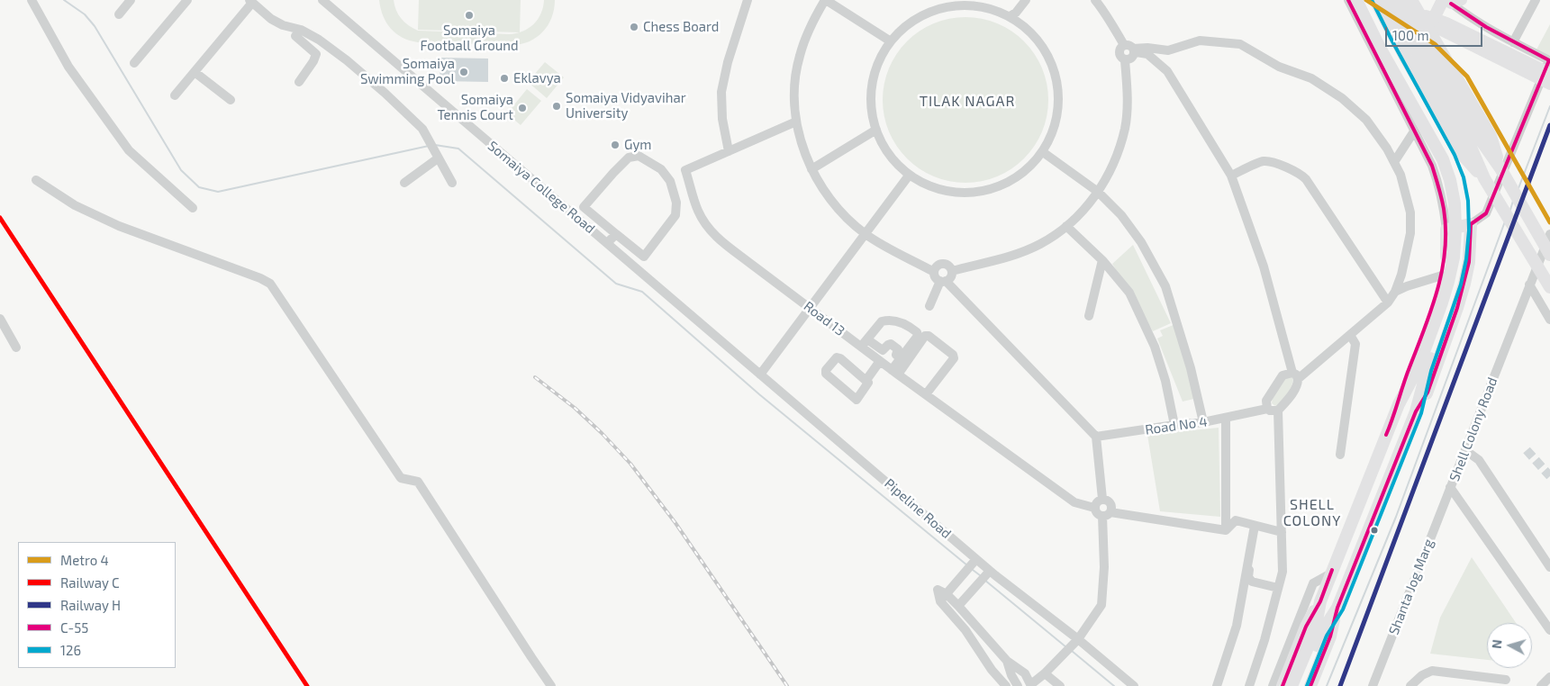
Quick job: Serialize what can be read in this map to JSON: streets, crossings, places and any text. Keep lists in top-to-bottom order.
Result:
{
  "streets": {
    "street": [
      "Somaiya College Road",
      "Road 13",
      "Road No 4",
      "Shell Colony Road",
      "Pipeline Road",
      "Shanta Jog Marg"
    ]
  },
  "crossings": [
    ["Somaiya College Road", "Pipeline Road"],
    ["Shell Colony Road", "Shanta Jog Marg"]
  ],
  "districts": ["TILAK NAGAR", "SHELL COLONY"],
  "places": [
    "Somaiya Football Ground",
    "Chess Board",
    "Somaiya Swimming Pool",
    "Eklavya",
    "Somaiya Vidyavihar University",
    "Somaiya Tennis Court",
    "Gym"
  ],
  "lines": [
    "metro line 4",
    "transit line C-55",
    "transit line 126",
    "rail line H",
    "rail line C"
  ],
  "legend": [
    "Metro 4",
    "Railway C",
    "Railway H",
    "C-55",
    "126"
  ],
  "scale_bar": "100 m",
  "north": "left"
}
